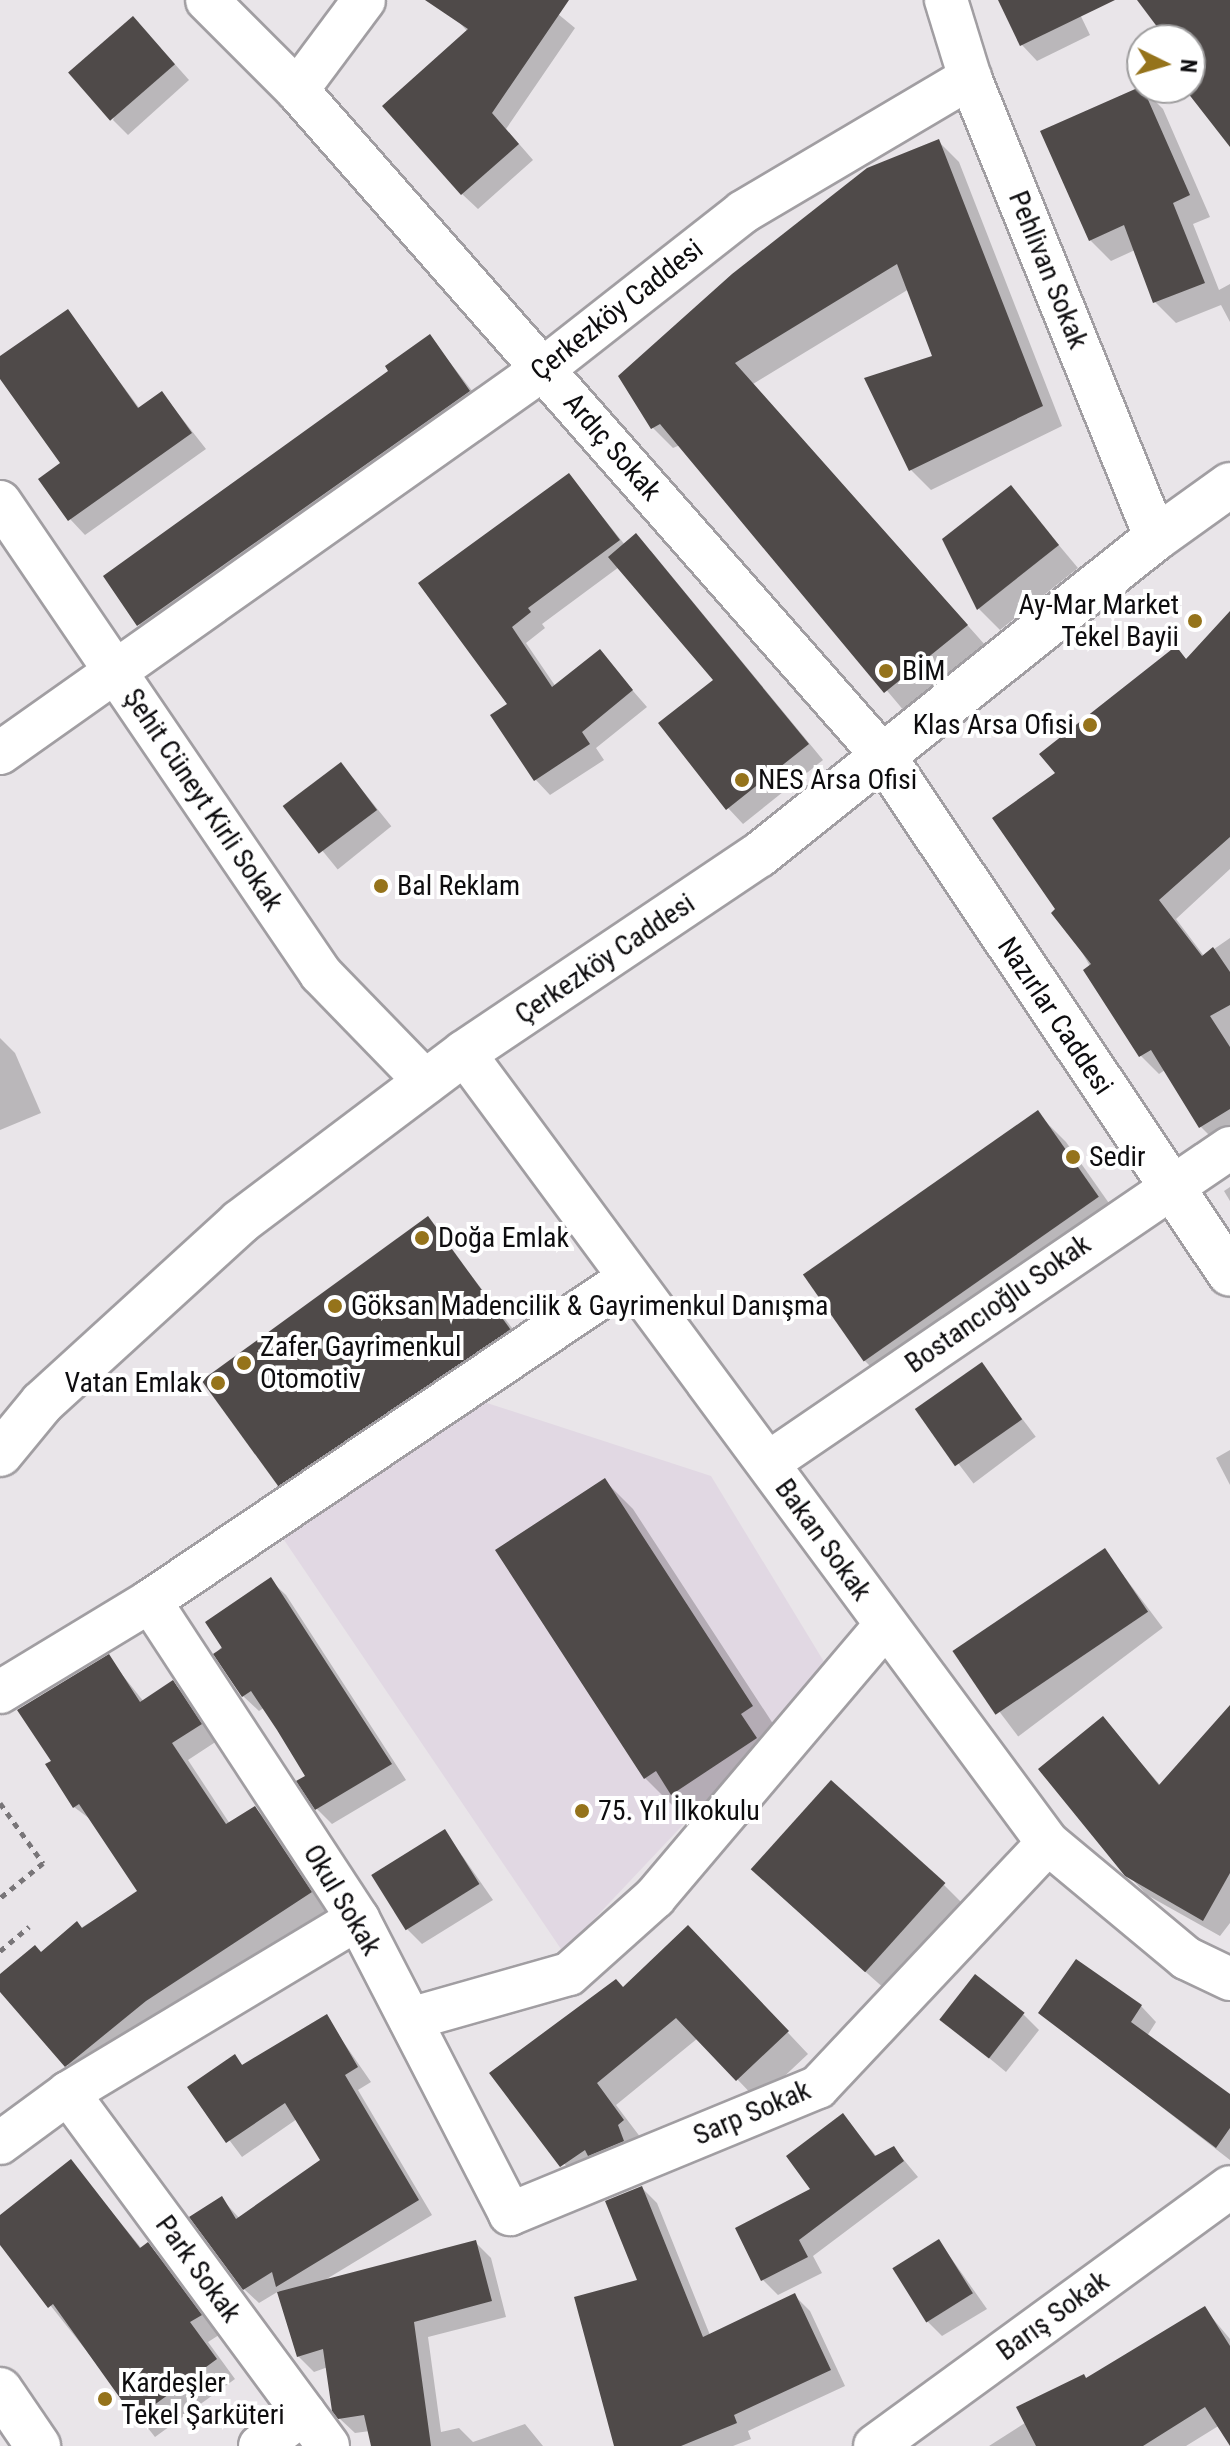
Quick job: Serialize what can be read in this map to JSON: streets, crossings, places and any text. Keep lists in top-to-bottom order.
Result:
{
  "streets": {
    "main road": ["Çerkezköy Caddesi", "Nazırlar Caddesi"],
    "street": [
      "Pehlivan Sokak",
      "Ardıç Sokak",
      "Şehit Cüneyt Kirli Sokak",
      "Bostancıoğlu Sokak",
      "Bakan Sokak",
      "Okul Sokak",
      "Sarp Sokak",
      "Park Sokak",
      "Barış Sokak"
    ]
  },
  "crossings": [
    ["Pehlivan Sokak", "Çerkezköy Caddesi"],
    ["Çerkezköy Caddesi", "Ardıç Sokak"],
    ["Çerkezköy Caddesi", "Şehit Cüneyt Kirli Sokak"],
    ["Çerkezköy Caddesi", "Nazırlar Caddesi"],
    ["Çerkezköy Caddesi", "Bakan Sokak"],
    ["Ardıç Sokak", "Nazırlar Caddesi"],
    ["Nazırlar Caddesi", "Bostancıoğlu Sokak"],
    ["Bostancıoğlu Sokak", "Bakan Sokak"],
    ["Bakan Sokak", "Sarp Sokak"],
    ["Okul Sokak", "Sarp Sokak"]
  ],
  "places": [
    "Ay-Mar Market Tekel Bayii",
    "BİM",
    "Klas Arsa Ofisi",
    "NES Arsa Ofisi",
    "Bal Reklam",
    "Sedir",
    "Doğa Emlak",
    "Göksan Madencilik & Gayrimenkul Danışma",
    "Zafer Gayrimenkul Otomotiv",
    "Vatan Emlak",
    "75. Yıl İlkokulu",
    "Kardeşler Tekel Şarküteri"
  ],
  "north": "right"
}
